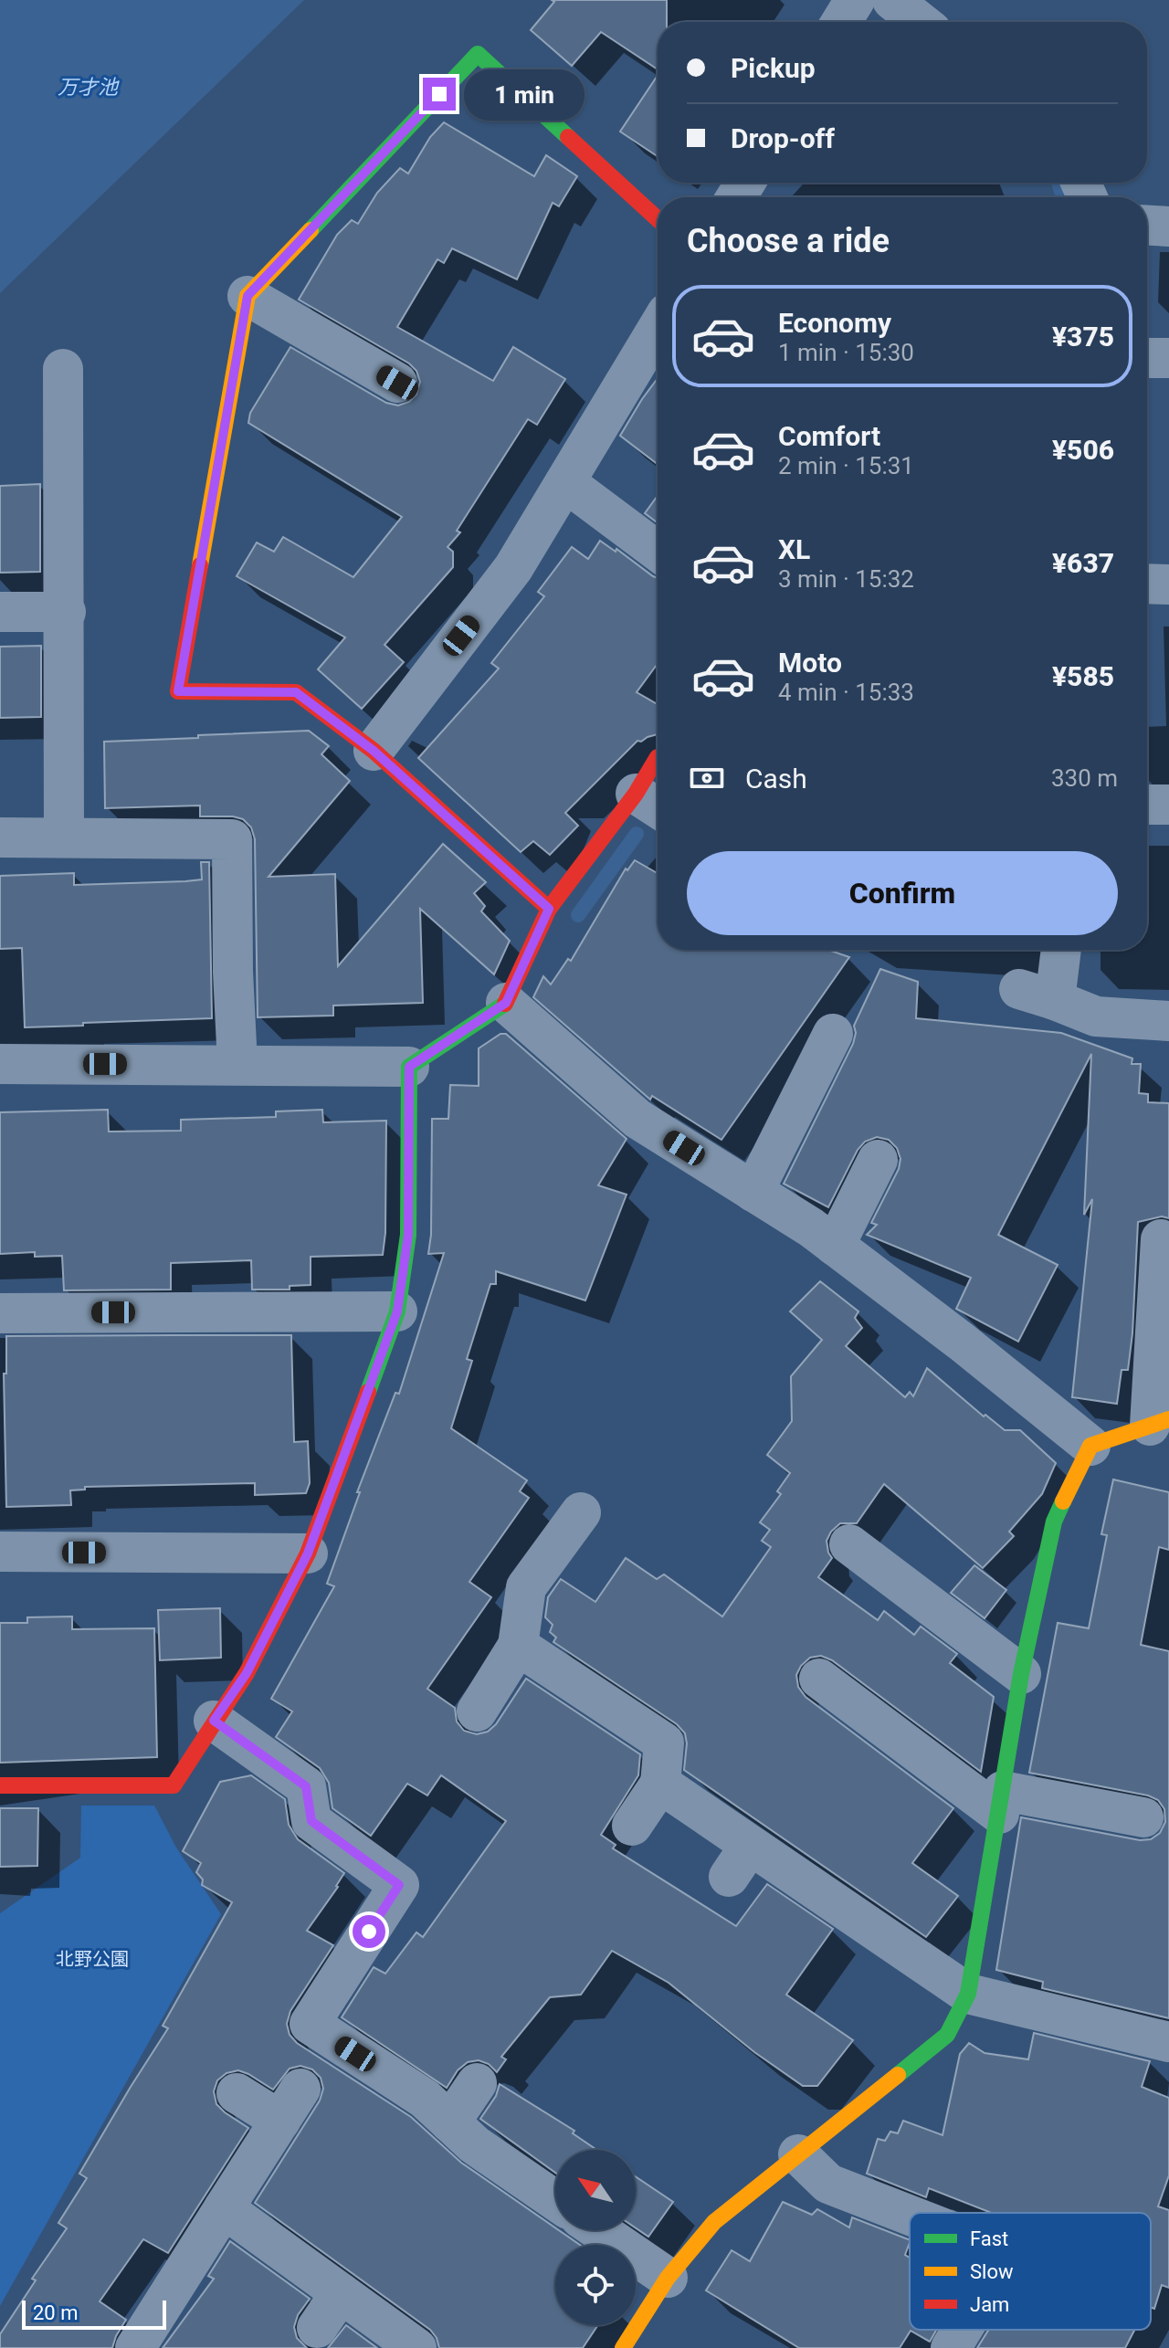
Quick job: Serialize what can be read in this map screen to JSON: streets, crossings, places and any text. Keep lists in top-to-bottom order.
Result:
{
  "water": ["万才池"],
  "parks": ["北野公園"],
  "legend": ["Fast", "Slow", "Jam"],
  "scale_bar": "20 m",
  "north": "top left",
  "page": {
    "banner": ["Pickup", "Drop-off"],
    "bubble": "1 min",
    "heading": "Choose a ride",
    "list": [
      {
        "name": "Economy",
        "note": "1 min · 15:30",
        "value": "¥375"
      },
      {
        "name": "Comfort",
        "note": "2 min · 15:31",
        "value": "¥506"
      },
      {
        "name": "XL",
        "note": "3 min · 15:32",
        "value": "¥637"
      },
      {
        "name": "Moto",
        "note": "4 min · 15:33",
        "value": "¥585"
      }
    ],
    "pay": ["Cash", "330 m"],
    "buttons": "Confirm",
    "scale": "20 m"
  }
}
